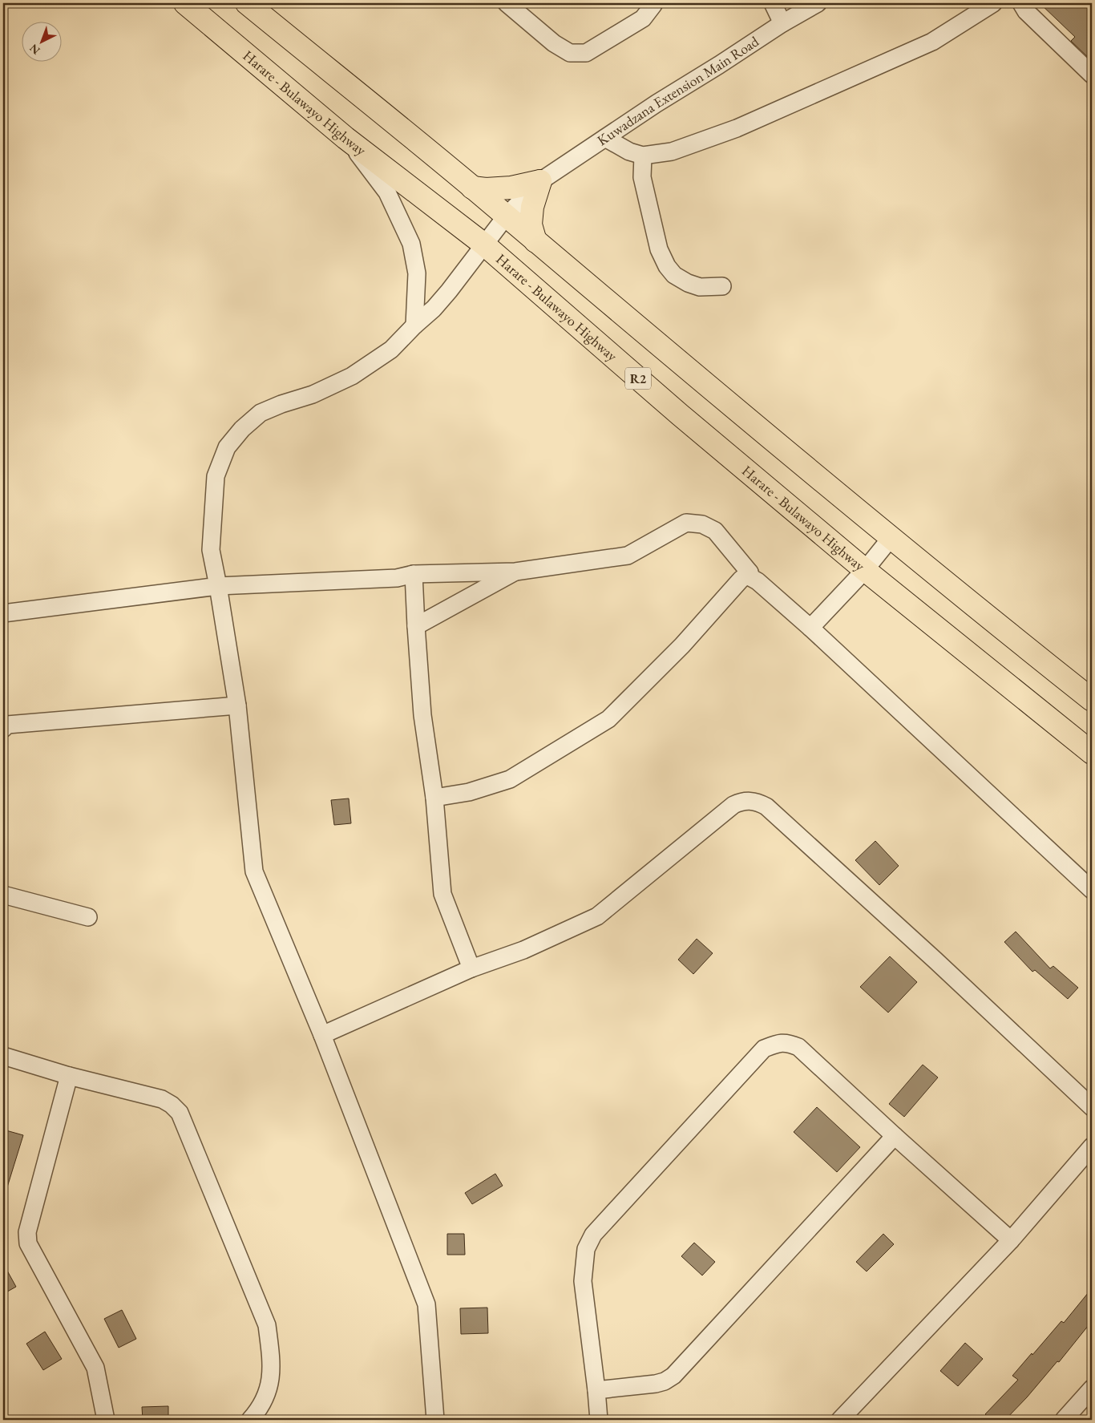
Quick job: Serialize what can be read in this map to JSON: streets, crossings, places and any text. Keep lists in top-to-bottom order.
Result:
{
  "streets": {
    "highway": ["Harare - Bulawayo Highway", "R2"],
    "street": ["Kuwadzana Extension Main Road"]
  },
  "crossings": [
    ["Kuwadzana Extension Main Road", "Harare - Bulawayo Highway"]
  ],
  "north": "bottom left"
}
